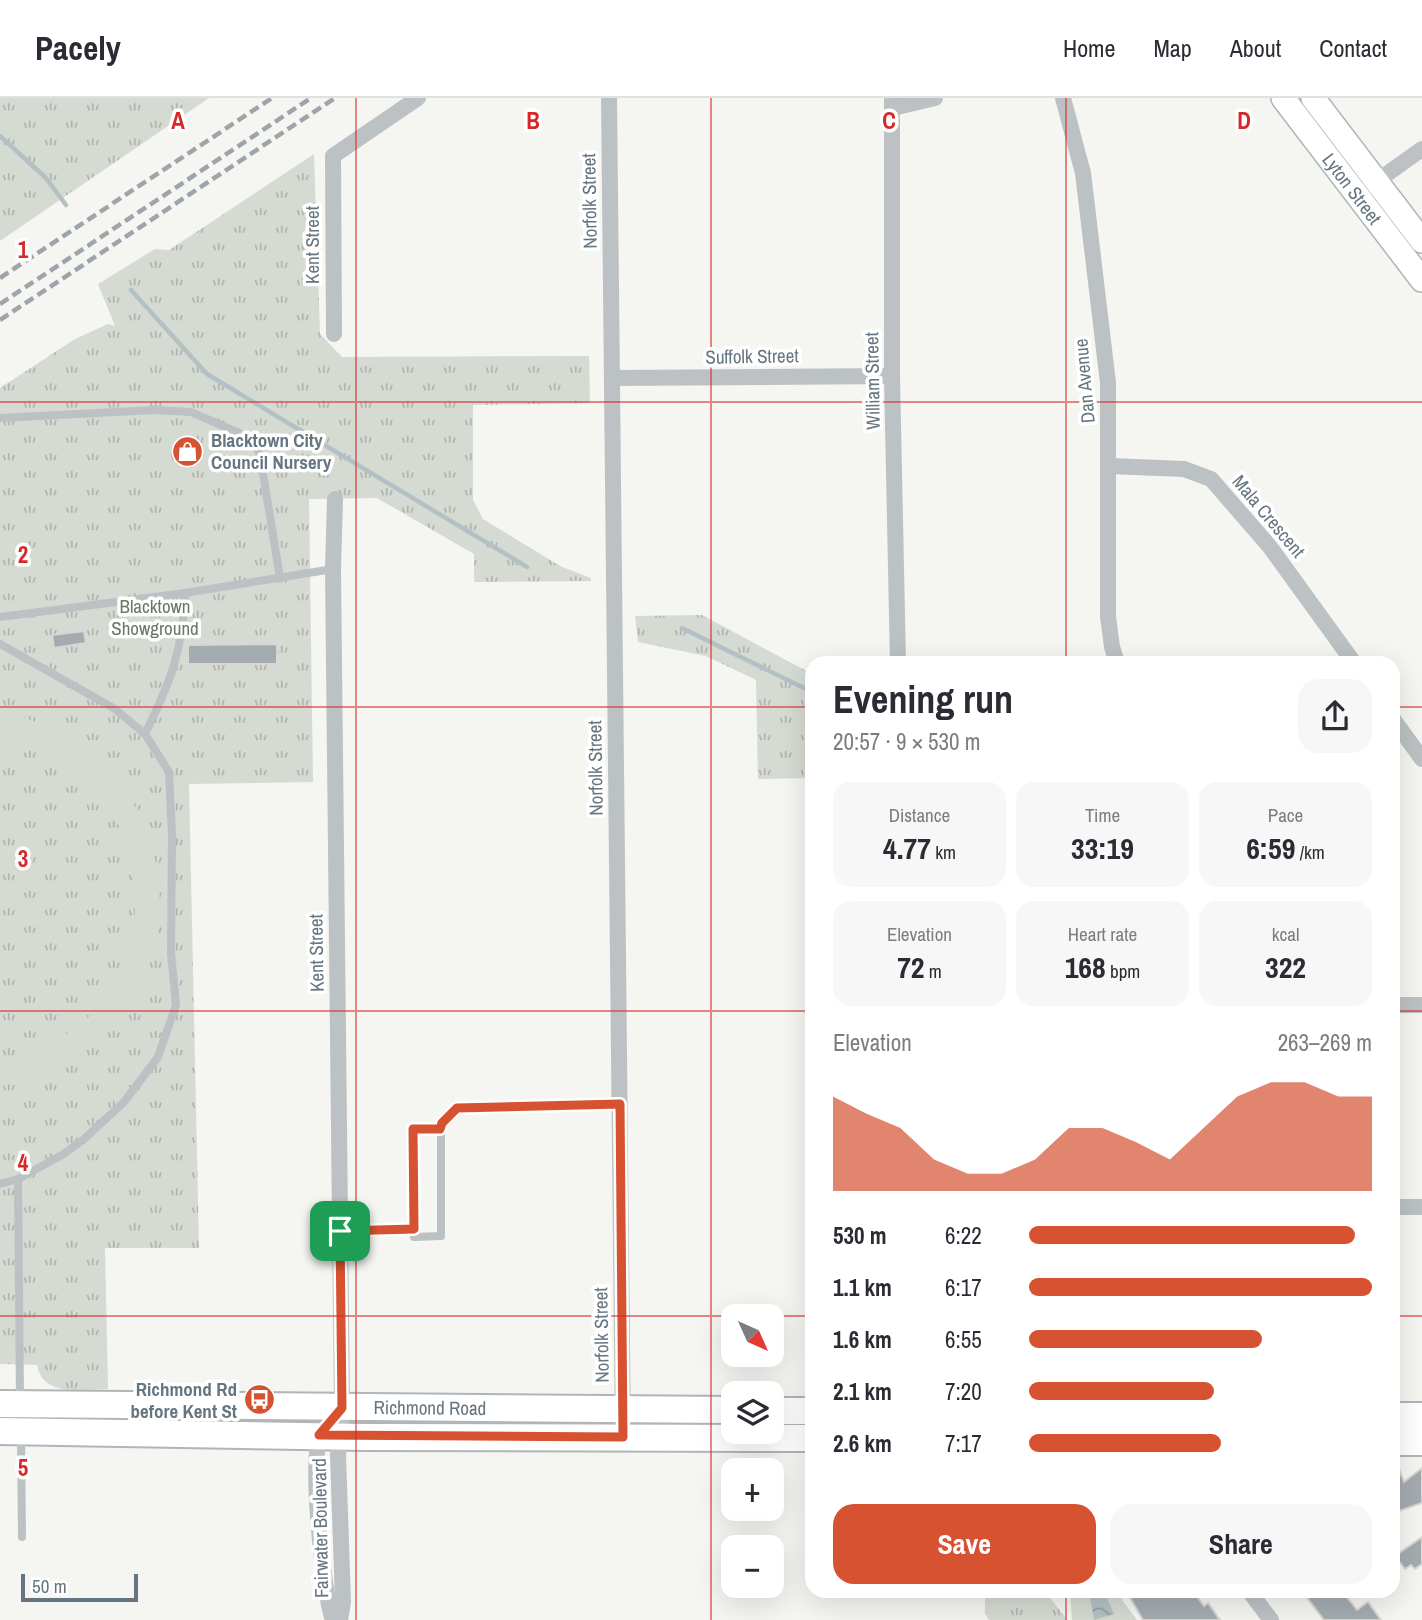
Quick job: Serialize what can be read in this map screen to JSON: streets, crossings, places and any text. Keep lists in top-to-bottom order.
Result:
{
  "streets": {
    "main road": ["Lyton Street", "Richmond Road"],
    "street": [
      "Norfolk Street",
      "Kent Street",
      "Suffolk Street",
      "William Street",
      "Dan Avenue",
      "Mala Crescent",
      "Fairwater Boulevard"
    ]
  },
  "crossings": [
    ["Norfolk Street", "Suffolk Street"],
    ["Norfolk Street", "Richmond Road"],
    ["Kent Street", "Richmond Road"],
    ["Kent Street", "Fairwater Boulevard"],
    ["Suffolk Street", "William Street"],
    ["Dan Avenue", "Mala Crescent"],
    ["Richmond Road", "Fairwater Boulevard"]
  ],
  "parks": ["Blacktown Showground"],
  "places": {
    "shop": ["Blacktown City Council Nursery"],
    "bus stop": ["Richmond Rd before Kent St"]
  },
  "scale_bar": "50 m",
  "north": "bottom right",
  "page": {
    "header": "Pacely",
    "nav": [
      "Home",
      "Map",
      "About",
      "Contact"
    ],
    "heading": ["Evening run", "20:57 · 9 × 530 m"],
    "stats": [
      ["Distance", "4.77 km"],
      ["Time", "33:19"],
      ["Pace", "6:59 /km"],
      ["Elevation", "72 m"],
      ["Heart rate", "168 bpm"],
      ["kcal", "322"]
    ],
    "chart": ["Elevation", "263–269 m"],
    "list": [
      {
        "name": "530 m",
        "note": "6:22"
      },
      {
        "name": "1.1 km",
        "note": "6:17"
      },
      {
        "name": "1.6 km",
        "note": "6:55"
      },
      {
        "name": "2.1 km",
        "note": "7:20"
      },
      {
        "name": "2.6 km",
        "note": "7:17"
      }
    ],
    "map_buttons": ["+", "−"],
    "buttons": ["Save", "Share"],
    "scale": "50 m"
  },
  "grid": {
    "columns": [
      "A",
      "B",
      "C",
      "D"
    ],
    "rows": [
      "1",
      "2",
      "3",
      "4",
      "5"
    ]
  }
}
